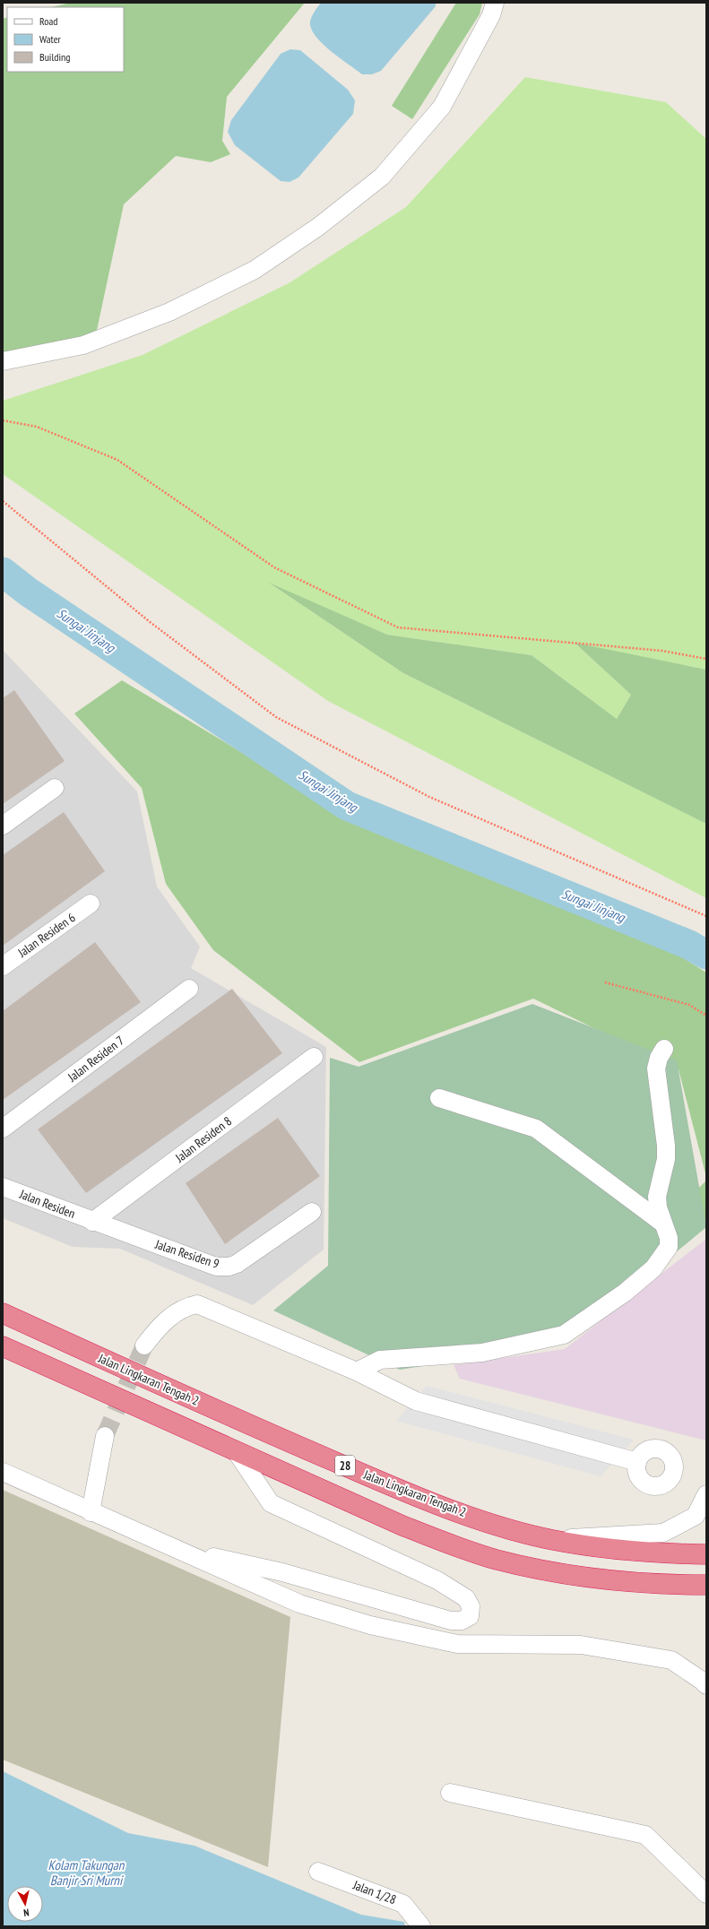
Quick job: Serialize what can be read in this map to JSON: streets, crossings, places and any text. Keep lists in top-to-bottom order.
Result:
{
  "streets": {
    "highway": ["Jalan Lingkaran Tengah 2", "28"],
    "street": [
      "Jalan Residen 6",
      "Jalan Residen 7",
      "Jalan Residen 8",
      "Jalan Residen",
      "Jalan Residen 9",
      "Jalan 1/28"
    ]
  },
  "crossings": [
    ["Jalan Residen 8", "Jalan Residen"],
    ["Jalan Residen 8", "Jalan Residen 9"],
    ["Jalan Residen", "Jalan Residen 9"]
  ],
  "water": ["Sungai Jinjang", "Kolam Takungan Banjir Sri Murni"],
  "legend": ["Road", "Water", "Building"],
  "north": "bottom"
}
